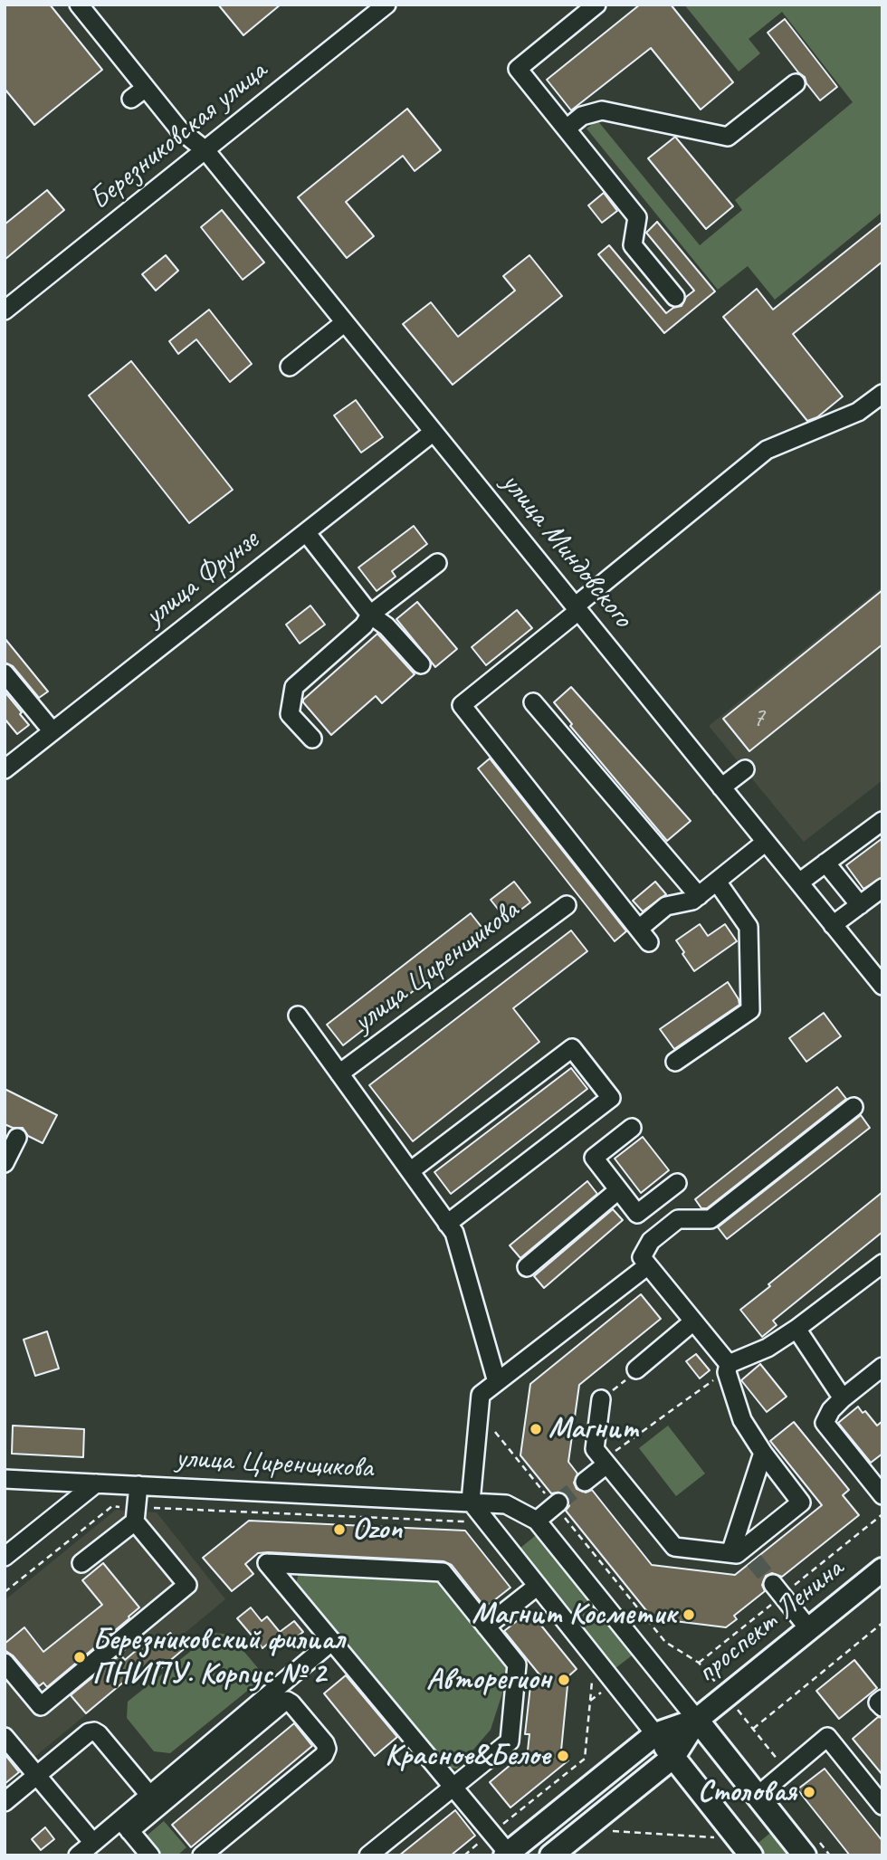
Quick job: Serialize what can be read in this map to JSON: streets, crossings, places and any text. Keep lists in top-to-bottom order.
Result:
{
  "streets": {
    "main road": ["проспект Ленина"],
    "street": [
      "Березниковская улица",
      "улица Миндовского",
      "улица Фрунзе",
      "улица Циренщикова"
    ]
  },
  "crossings": [
    ["Березниковская улица", "улица Миндовского"],
    ["улица Миндовского", "улица Фрунзе"]
  ],
  "places": [
    "Магнит",
    "Ozon",
    "Магнит Косметик",
    "Березниковский филиал ПНИПУ. Корпус № 2",
    "Авторегион",
    "Красное&Белое",
    "Столовая"
  ],
  "house_numbers": ["7"]
}
